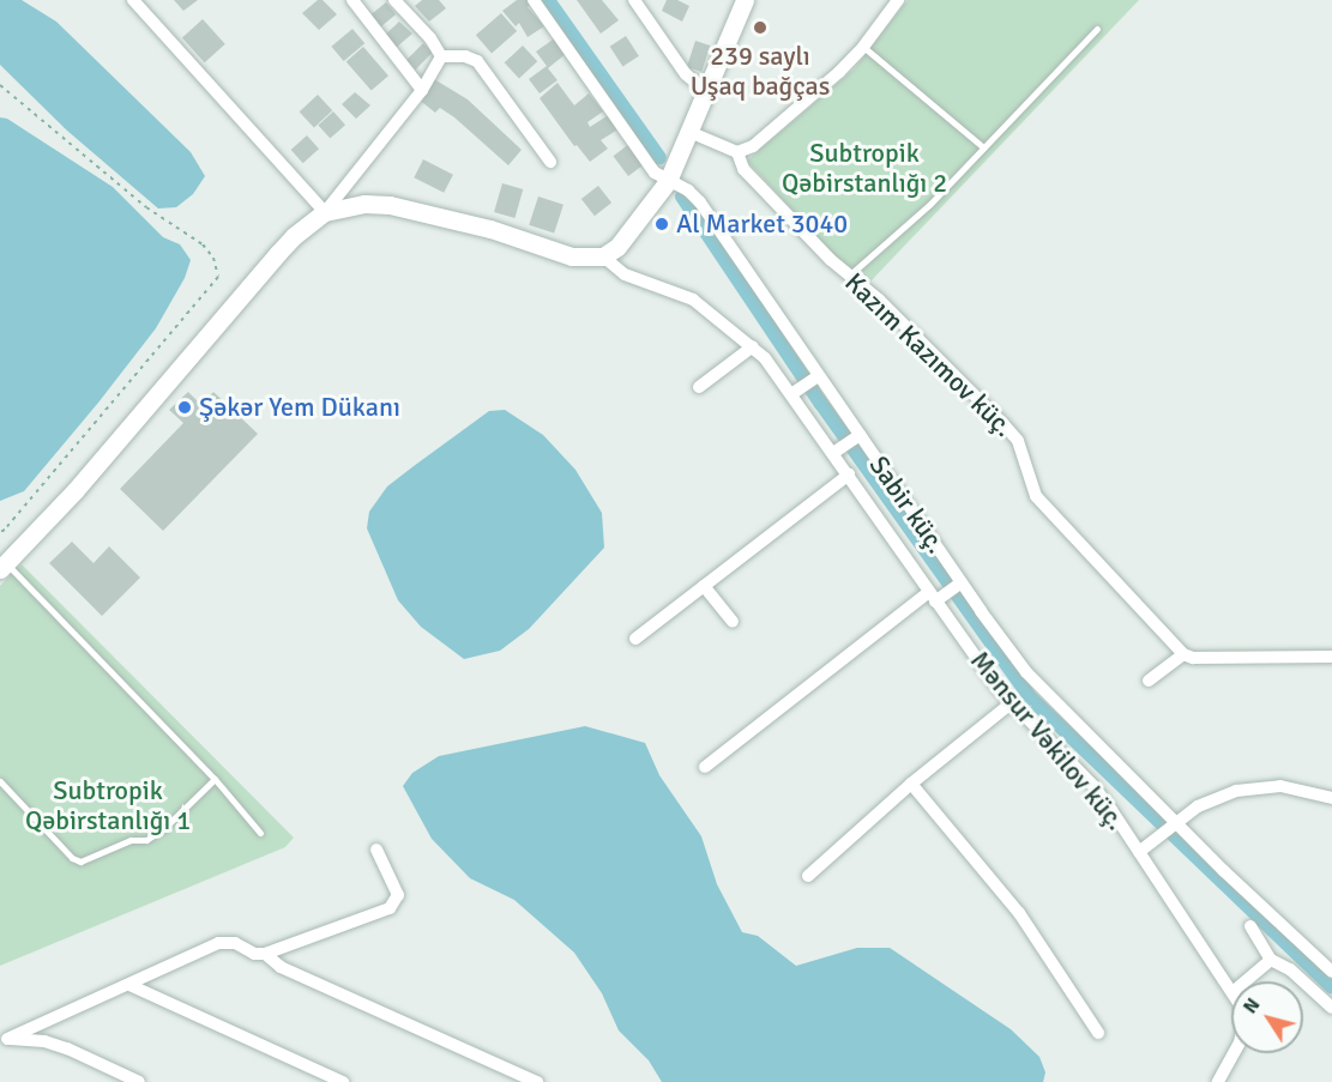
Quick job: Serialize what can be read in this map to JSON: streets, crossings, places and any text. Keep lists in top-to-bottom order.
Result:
{
  "streets": {
    "street": ["Kazım Kazımov küç.", "Sabir küç.", "Mənsur Vəkilov küç."]
  },
  "parks": ["Subtropik Qəbirstanlığı 2", "Subtropik Qəbirstanlığı 1"],
  "places": ["239 saylı Uşaq bağças", "Al Market 3040", "Şəkər Yem Dükanı"],
  "north": "top left"
}
